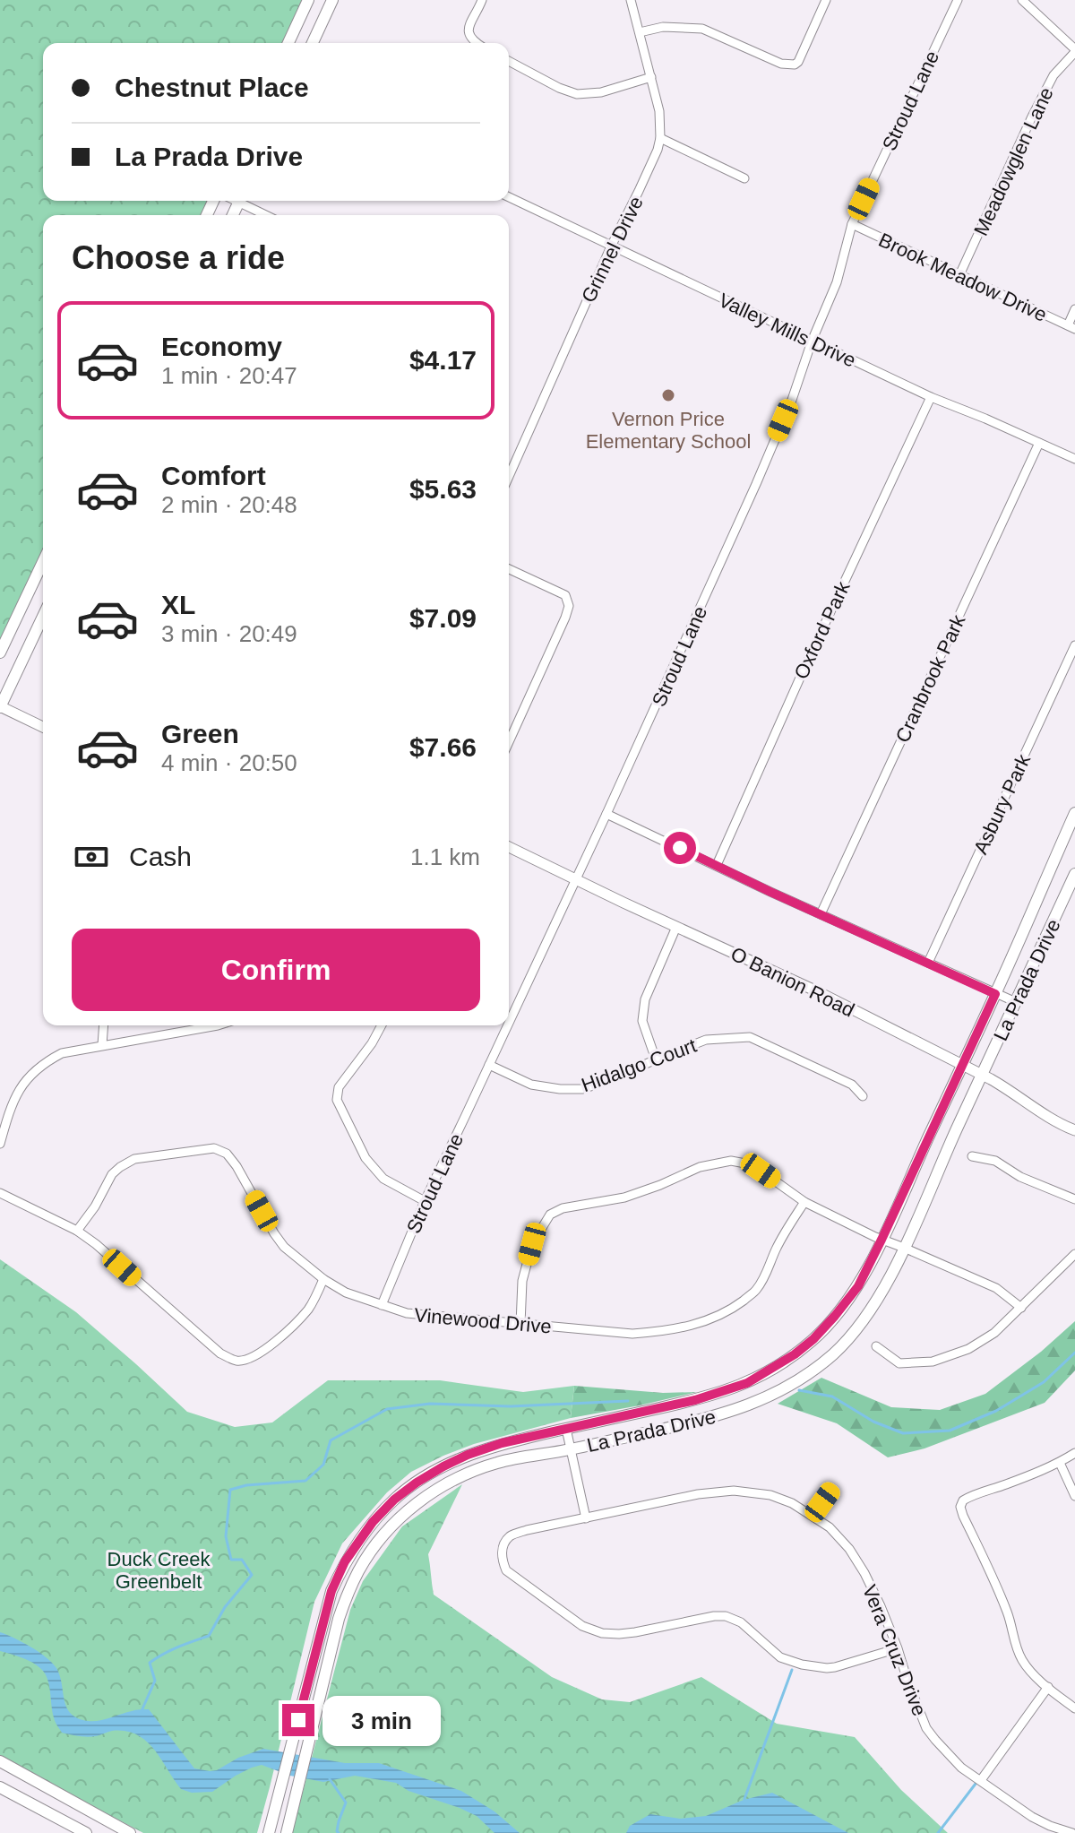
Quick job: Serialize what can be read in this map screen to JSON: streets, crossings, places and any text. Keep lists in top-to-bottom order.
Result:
{
  "streets": {
    "main road": ["La Prada Drive"],
    "street": [
      "Stroud Lane",
      "Meadowglen Lane",
      "Grinnel Drive",
      "Brook Meadow Drive",
      "Valley Mills Drive",
      "Oxford Park",
      "Cranbrook Park",
      "Asbury Park",
      "O Banion Road",
      "Hidalgo Court",
      "Vinewood Drive",
      "Vera Cruz Drive"
    ]
  },
  "crossings": [
    ["Stroud Lane", "Brook Meadow Drive"],
    ["Stroud Lane", "Valley Mills Drive"],
    ["Stroud Lane", "O Banion Road"],
    ["Stroud Lane", "Hidalgo Court"],
    ["Stroud Lane", "Vinewood Drive"],
    ["Meadowglen Lane", "Brook Meadow Drive"],
    ["Grinnel Drive", "Valley Mills Drive"],
    ["Valley Mills Drive", "Oxford Park"],
    ["Valley Mills Drive", "Cranbrook Park"],
    ["La Prada Drive", "O Banion Road"]
  ],
  "parks": ["Duck Creek Greenbelt"],
  "places": ["Vernon Price Elementary School"],
  "page": {
    "banner": ["Chestnut Place", "La Prada Drive"],
    "heading": "Choose a ride",
    "list": [
      {
        "name": "Economy",
        "note": "1 min · 20:47",
        "value": "$4.17"
      },
      {
        "name": "Comfort",
        "note": "2 min · 20:48",
        "value": "$5.63"
      },
      {
        "name": "XL",
        "note": "3 min · 20:49",
        "value": "$7.09"
      },
      {
        "name": "Green",
        "note": "4 min · 20:50",
        "value": "$7.66"
      }
    ],
    "pay": ["Cash", "1.1 km"],
    "buttons": "Confirm",
    "bubble": "3 min"
  }
}
